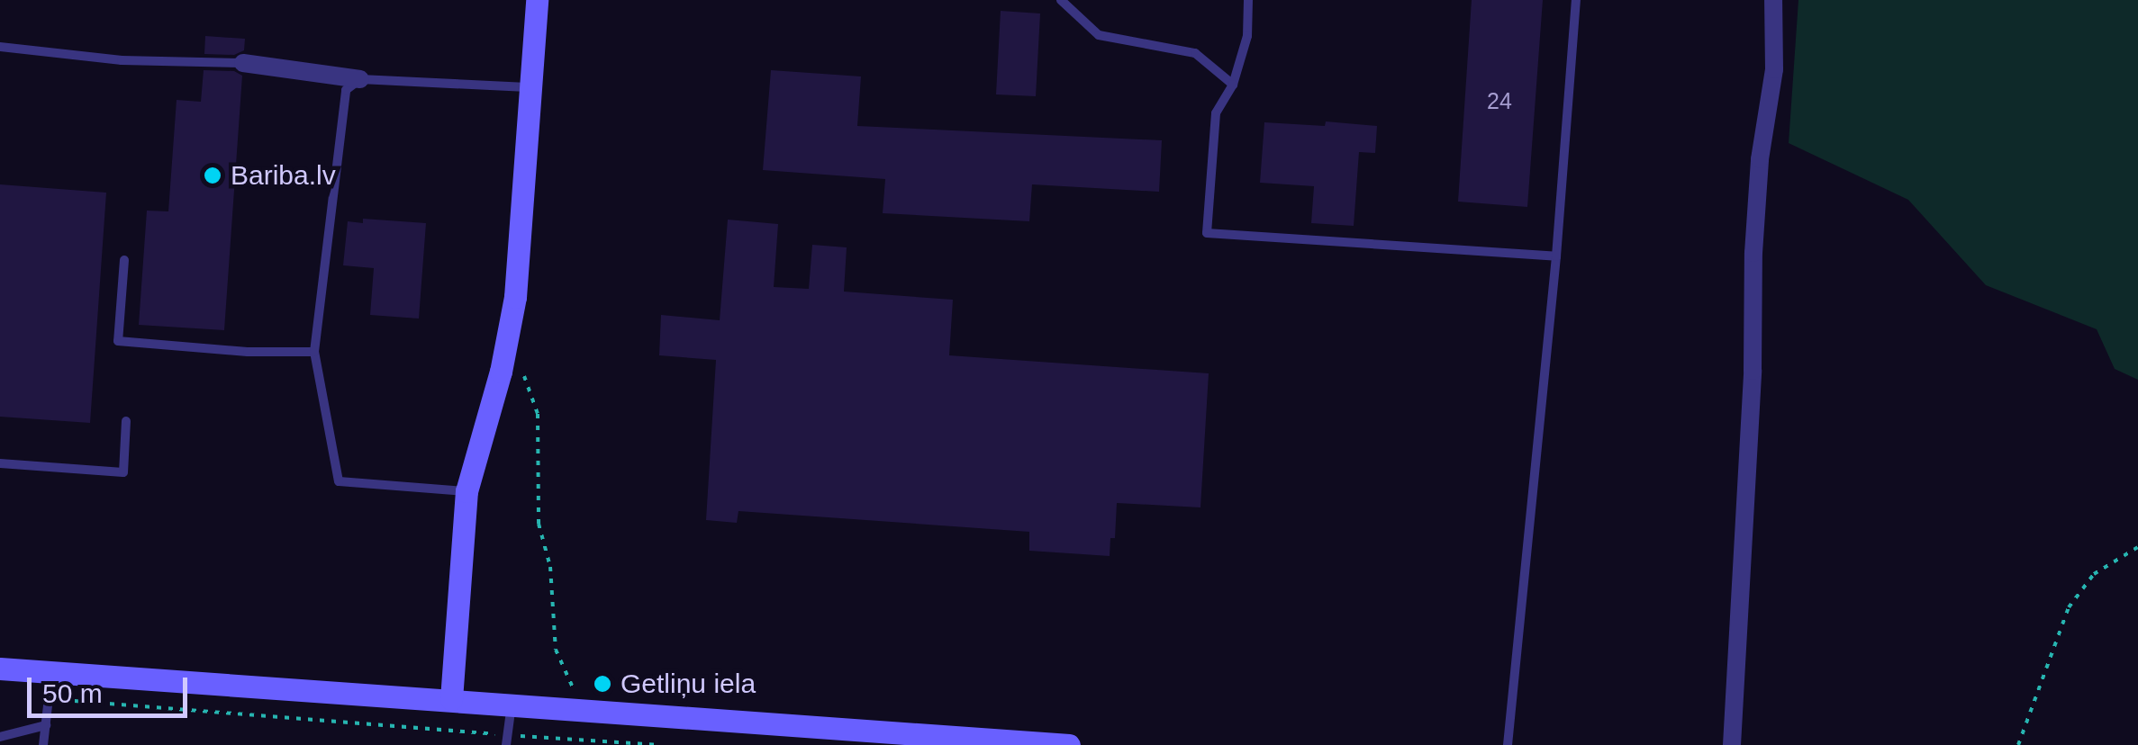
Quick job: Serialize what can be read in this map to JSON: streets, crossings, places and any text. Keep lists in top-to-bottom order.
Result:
{
  "places": ["Bariba.lv", "Getliņu iela"],
  "house_numbers": ["24"],
  "scale_bar": "50 m"
}
